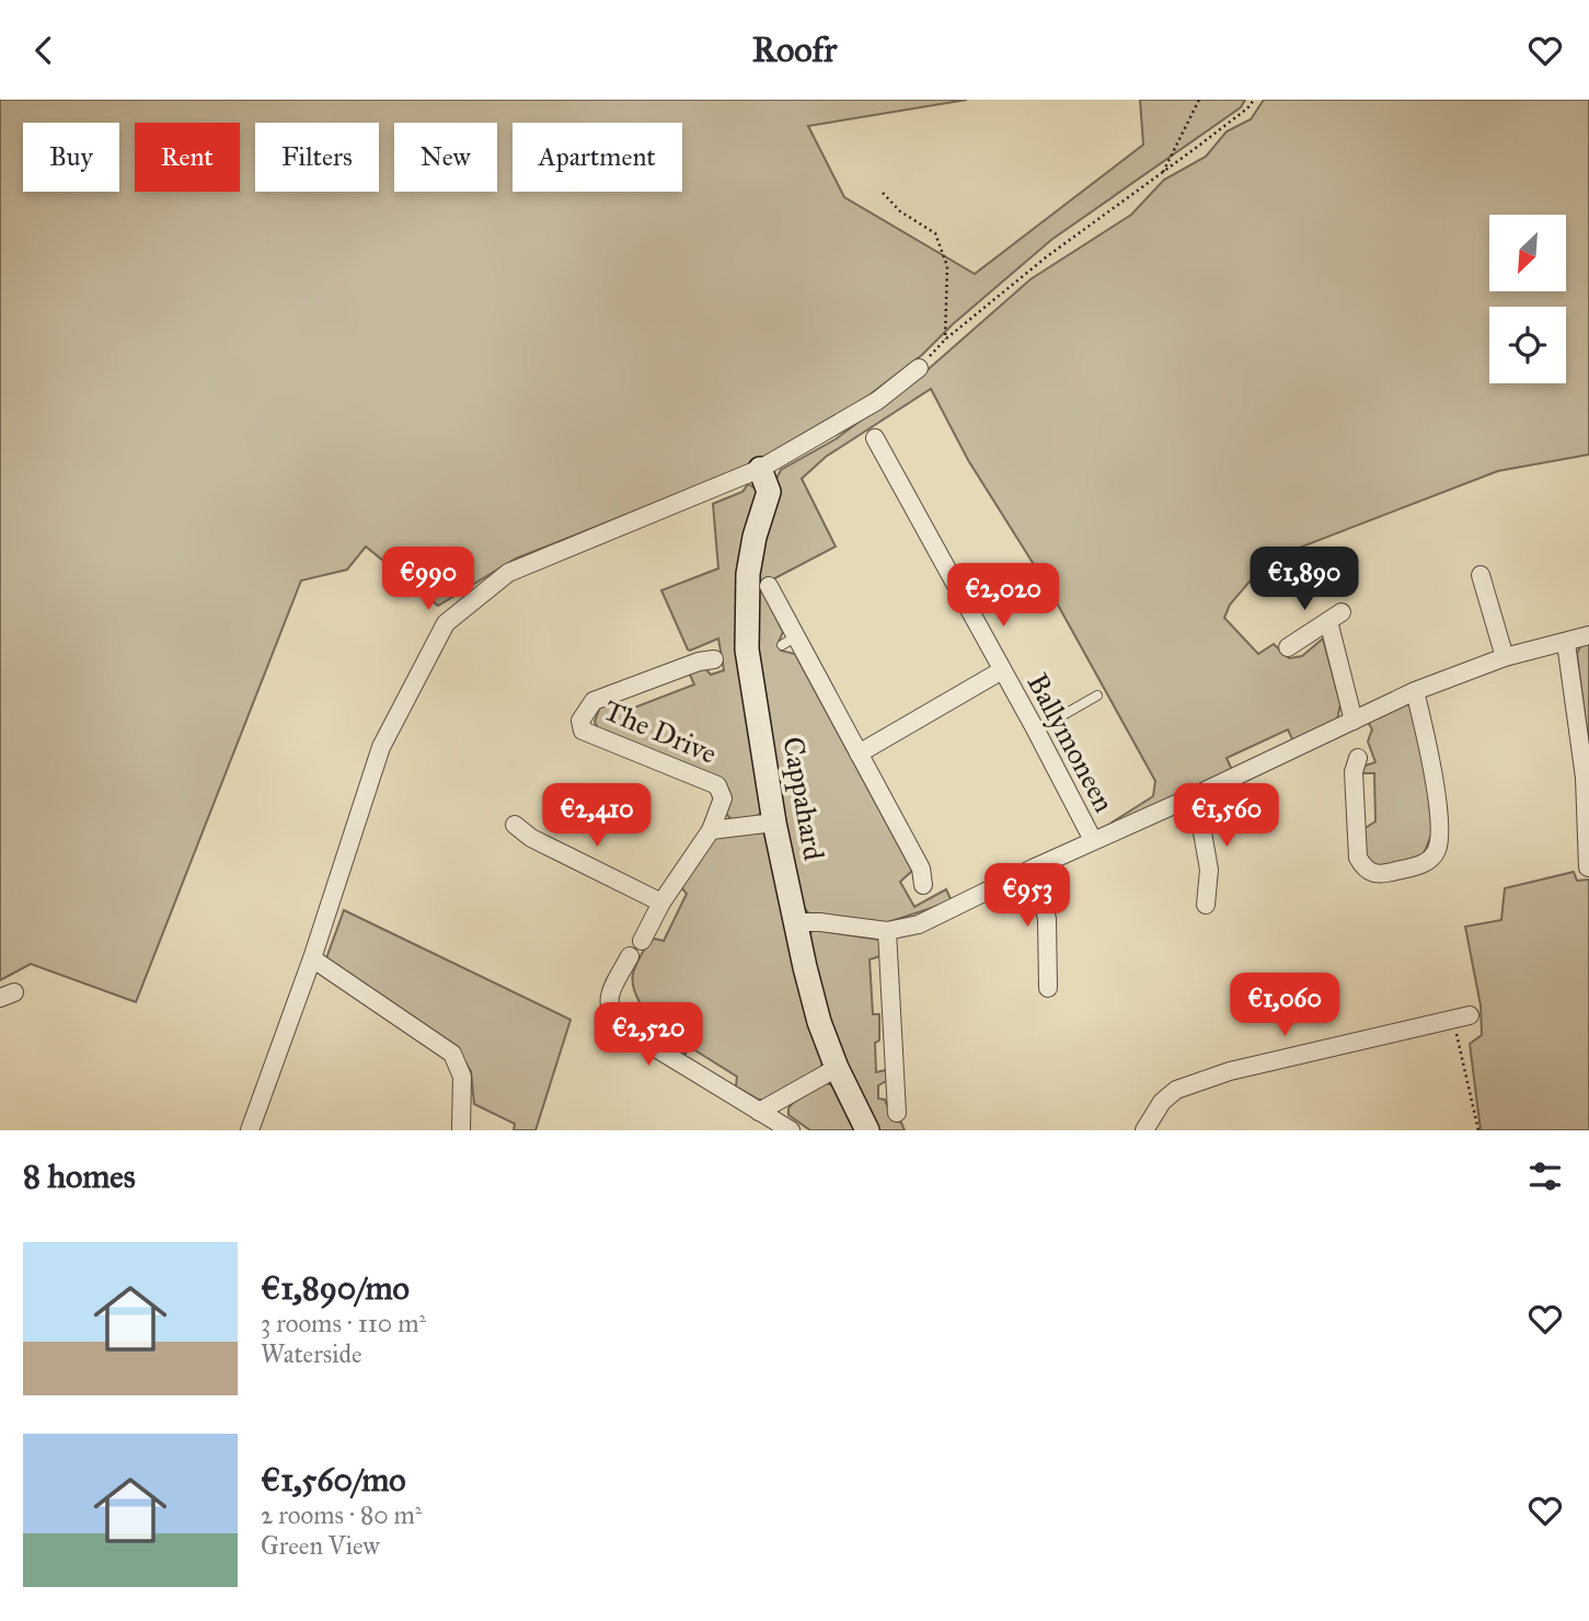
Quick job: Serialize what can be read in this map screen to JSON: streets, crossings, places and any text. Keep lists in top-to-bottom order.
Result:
{
  "streets": {
    "main road": ["Cappahard"],
    "street": ["The Drive", "Ballymoneen"]
  },
  "north": "bottom left",
  "page": {
    "header": "Roofr",
    "chip": [
      "Buy",
      "Rent",
      "Filters",
      "New",
      "Apartment"
    ],
    "price": [
      "€990",
      "€1,890",
      "€2,020",
      "€2,410",
      "€1,560",
      "€953",
      "€1,060",
      "€2,520"
    ],
    "heading": "8 homes",
    "list": [
      {
        "name": "€1,890/mo",
        "note": "3 rooms · 110 m² · Waterside"
      },
      {
        "name": "€1,560/mo",
        "note": "2 rooms · 80 m² · Green View"
      }
    ]
  }
}
